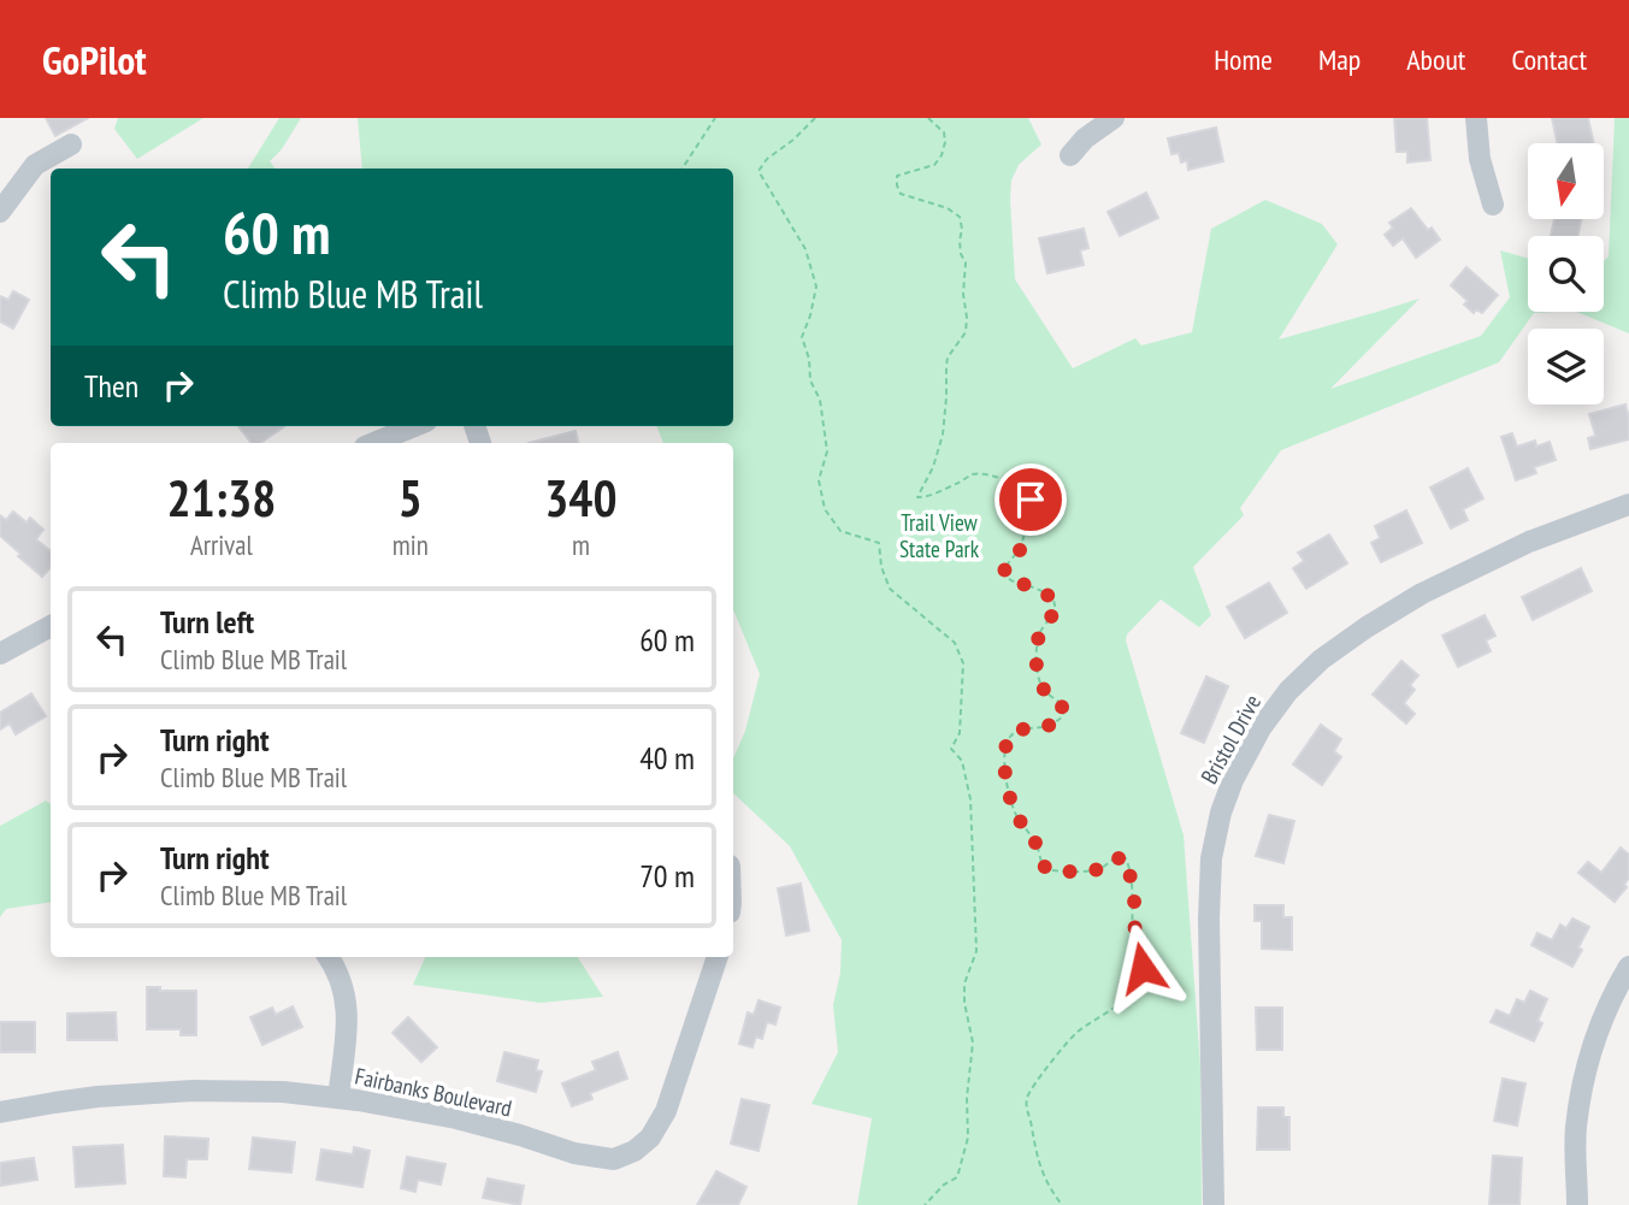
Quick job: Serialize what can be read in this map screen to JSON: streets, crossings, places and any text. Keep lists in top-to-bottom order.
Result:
{
  "streets": {
    "street": ["Bristol Drive", "Fairbanks Boulevard"]
  },
  "parks": ["Trail View State Park"],
  "north": "bottom",
  "page": {
    "header": "GoPilot",
    "nav": [
      "Home",
      "Map",
      "About",
      "Contact"
    ],
    "turn": ["60 m", "Climb Blue MB Trail"],
    "then": "Then",
    "eta": [
      "21:38",
      "Arrival",
      "5",
      "min",
      "340",
      "m"
    ],
    "list": [
      {
        "name": "Turn left",
        "note": "Climb Blue MB Trail",
        "value": "60 m"
      },
      {
        "name": "Turn right",
        "note": "Climb Blue MB Trail",
        "value": "40 m"
      },
      {
        "name": "Turn right",
        "note": "Climb Blue MB Trail",
        "value": "70 m"
      }
    ]
  }
}
